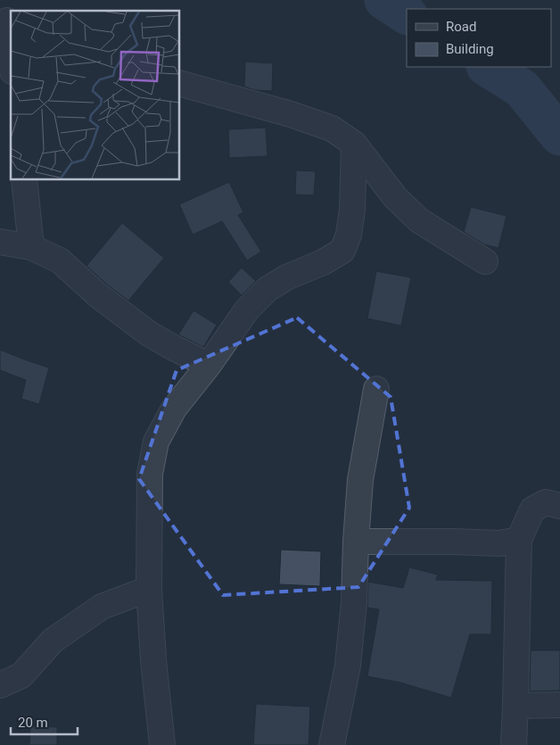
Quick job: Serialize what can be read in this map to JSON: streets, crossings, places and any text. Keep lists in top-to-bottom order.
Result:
{
  "legend": ["Road", "Building"],
  "scale_bar": "20 m"
}
